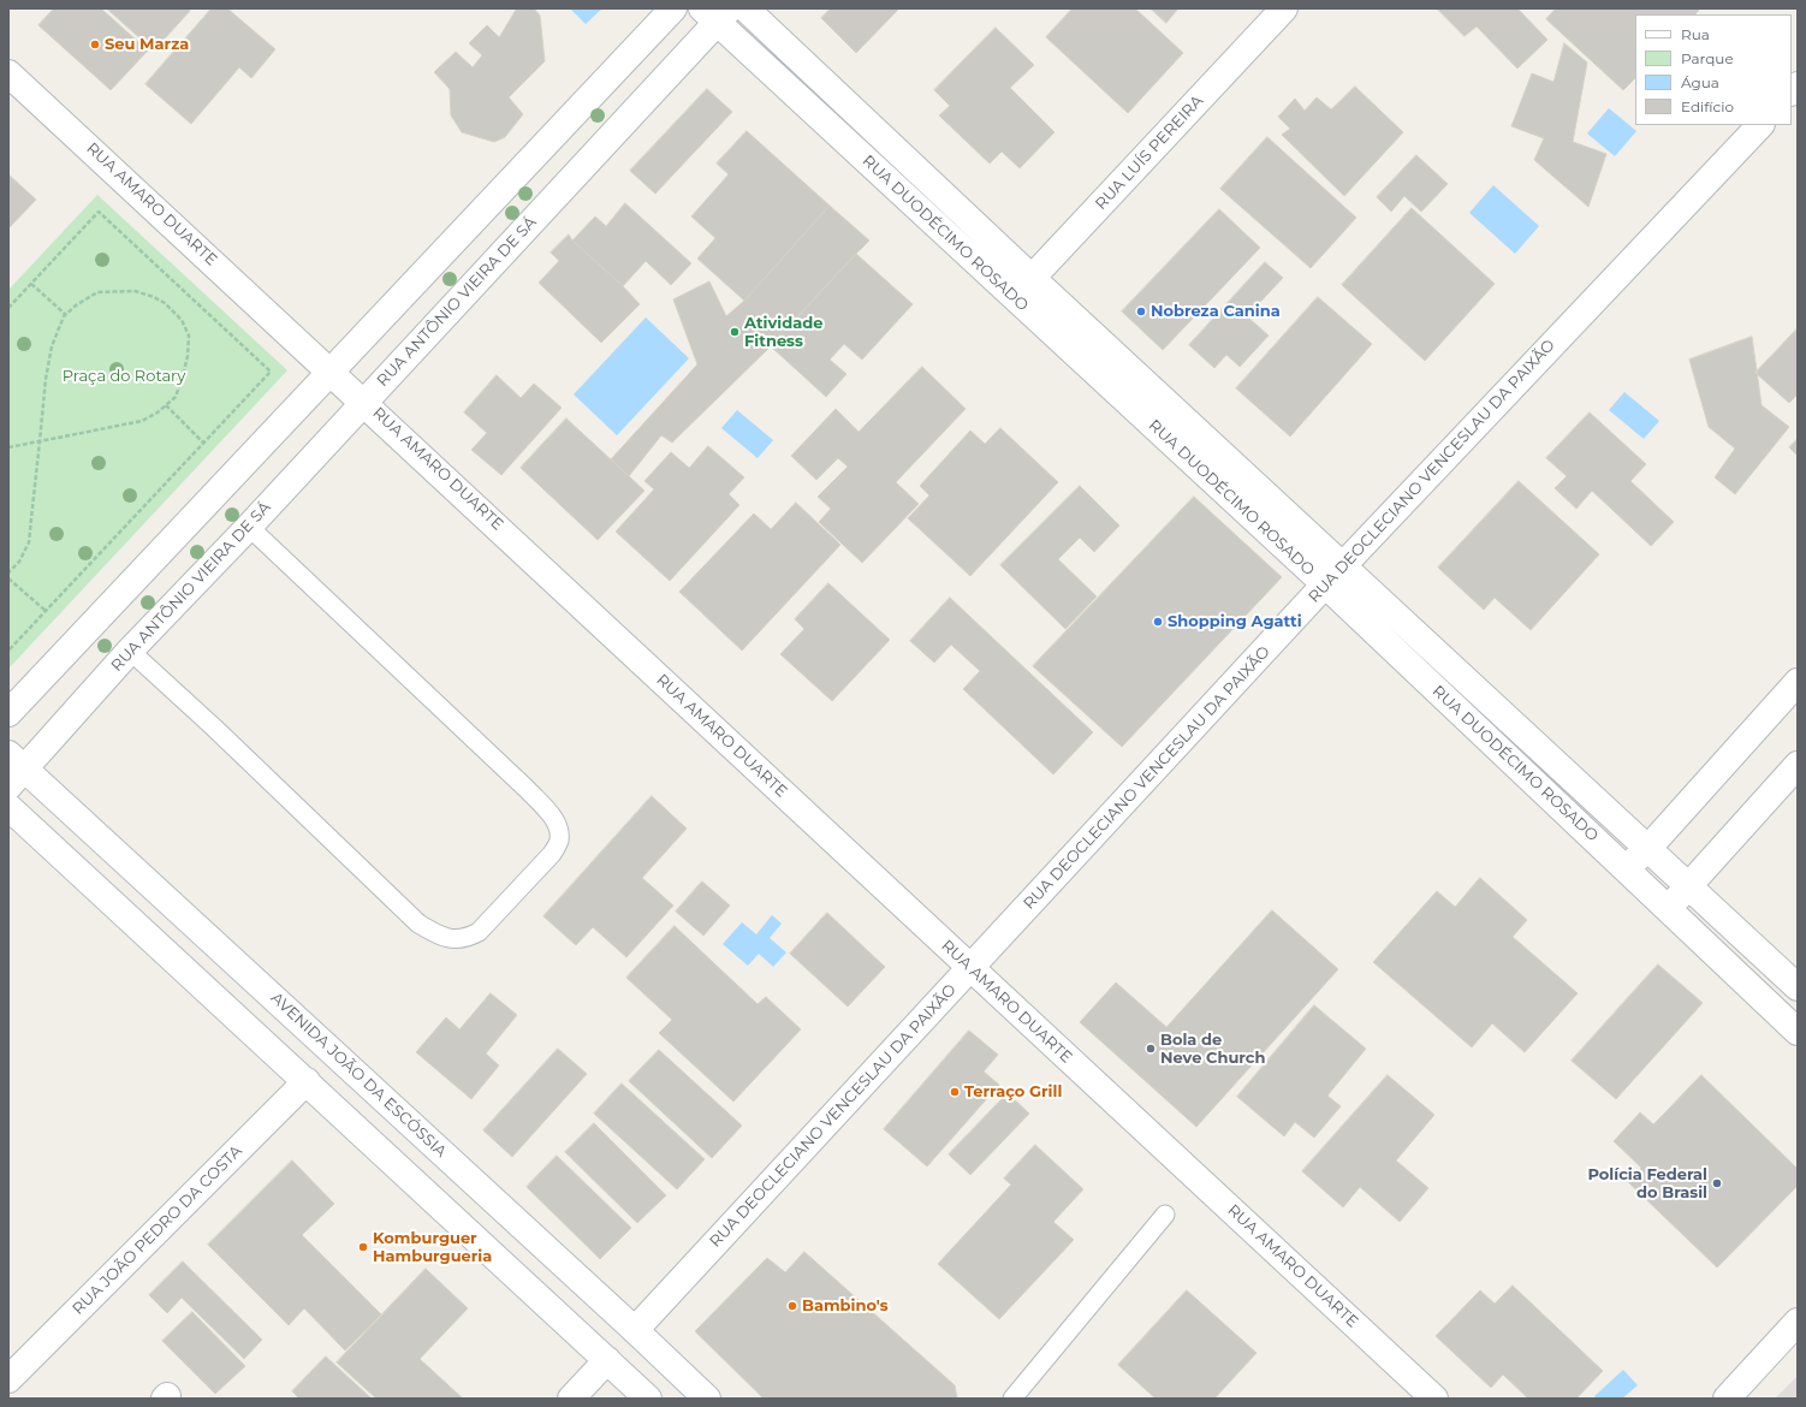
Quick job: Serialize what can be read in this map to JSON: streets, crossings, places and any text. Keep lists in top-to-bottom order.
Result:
{
  "streets": {
    "street": [
      "RUA LUÍS PEREIRA",
      "RUA AMARO DUARTE",
      "RUA DUODÉCIMO ROSADO",
      "RUA ANTÔNIO VIEIRA DE SÁ",
      "RUA DEOCLECIANO VENCESLAU DA PAIXÃO",
      "AVENIDA JOÃO DA ESCÓSSIA",
      "RUA JOÃO PEDRO DA COSTA"
    ]
  },
  "crossings": [
    ["RUA LUÍS PEREIRA", "RUA DUODÉCIMO ROSADO"],
    ["RUA AMARO DUARTE", "RUA ANTÔNIO VIEIRA DE SÁ"],
    ["RUA AMARO DUARTE", "RUA DEOCLECIANO VENCESLAU DA PAIXÃO"],
    ["RUA DUODÉCIMO ROSADO", "RUA ANTÔNIO VIEIRA DE SÁ"],
    ["RUA DUODÉCIMO ROSADO", "RUA DEOCLECIANO VENCESLAU DA PAIXÃO"],
    ["RUA ANTÔNIO VIEIRA DE SÁ", "AVENIDA JOÃO DA ESCÓSSIA"],
    ["RUA DEOCLECIANO VENCESLAU DA PAIXÃO", "AVENIDA JOÃO DA ESCÓSSIA"]
  ],
  "parks": ["Praça do Rotary"],
  "places": [
    "Seu Marza",
    "Nobreza Canina",
    "Atividade Fitness",
    "Shopping Agatti",
    "Bola de Neve Church",
    "Terraço Grill",
    "Polícia Federal do Brasil",
    "Komburguer Hamburgueria",
    "Bambino's"
  ],
  "legend": [
    "Rua",
    "Parque",
    "Água",
    "Edifício"
  ]
}
